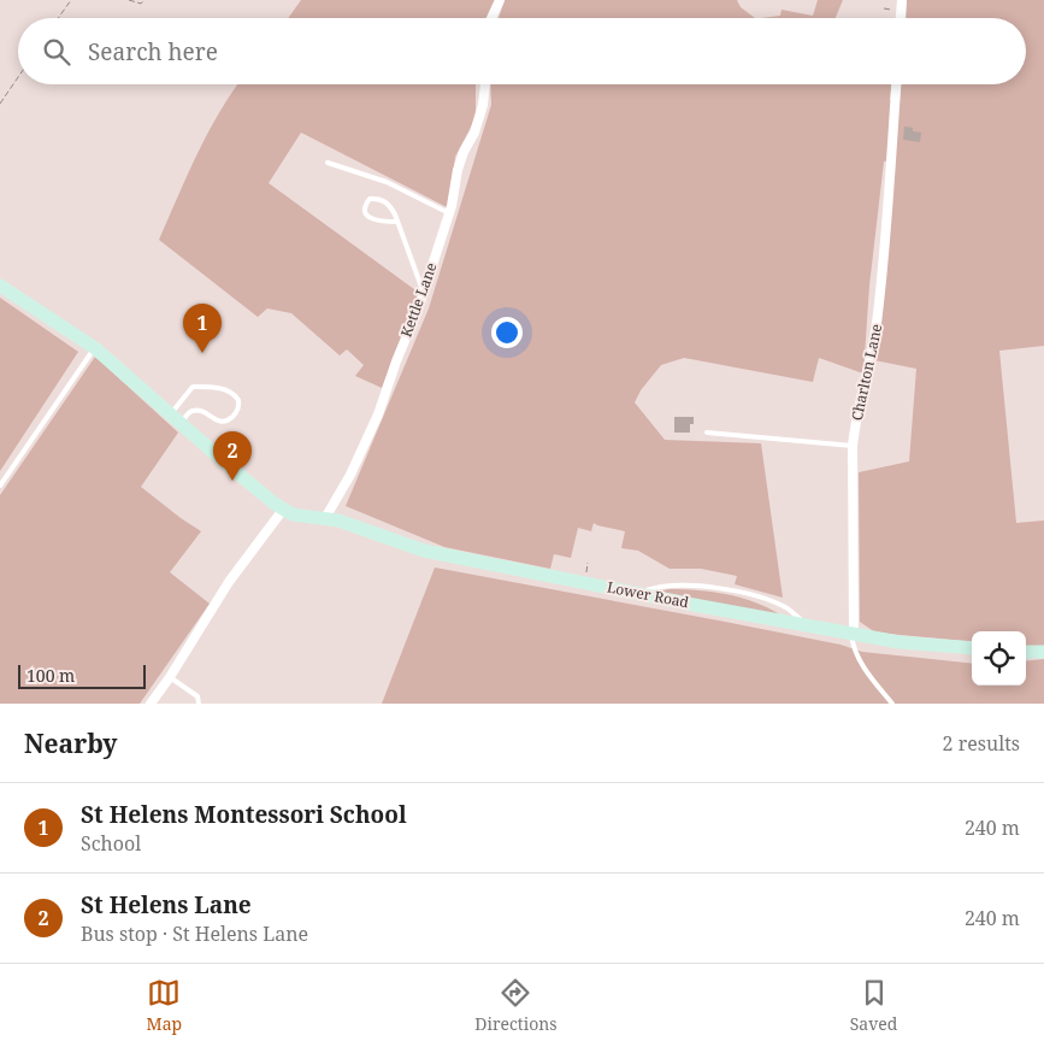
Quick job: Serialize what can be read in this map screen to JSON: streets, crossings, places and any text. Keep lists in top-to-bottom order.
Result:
{
  "streets": {
    "main road": ["Lower Road"],
    "street": ["Kettle Lane", "Charlton Lane"]
  },
  "crossings": [
    ["Kettle Lane", "Lower Road"],
    ["Charlton Lane", "Lower Road"]
  ],
  "scale_bar": "100 m",
  "page": {
    "search": "Search here",
    "pins": ["1", "2"],
    "scale": "100 m",
    "heading": ["Nearby", "2 results"],
    "list": [
      {
        "mark": "1",
        "name": "St Helens Montessori School",
        "note": "School",
        "value": "240 m"
      },
      {
        "mark": "2",
        "name": "St Helens Lane",
        "note": "Bus stop · St Helens Lane",
        "value": "240 m"
      }
    ],
    "nav": ["Map", "Directions", "Saved"]
  }
}
